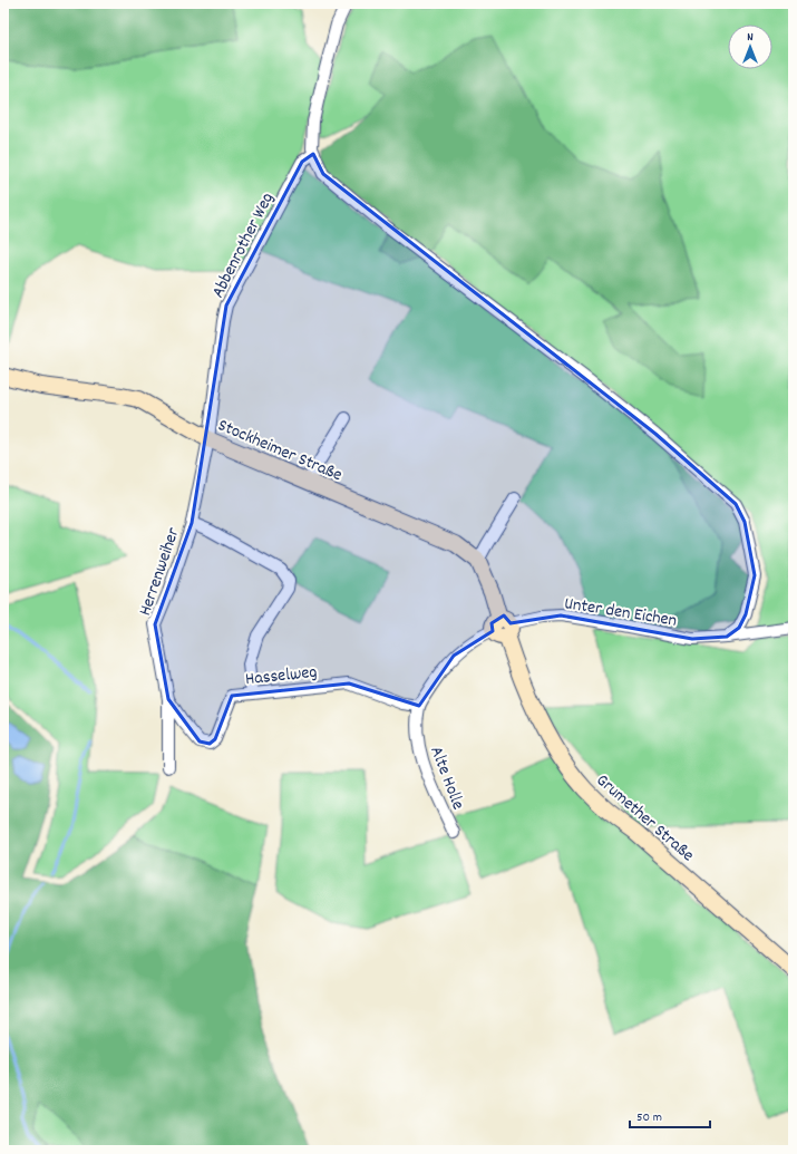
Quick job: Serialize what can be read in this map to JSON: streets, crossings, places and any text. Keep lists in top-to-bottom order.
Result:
{
  "streets": {
    "street": [
      "Abbenrother Weg",
      "Stockheimer Straße",
      "Herrenweiher",
      "Unter den Eichen",
      "Hasselweg",
      "Alte Holle",
      "Grumether Straße"
    ]
  },
  "crossings": [
    ["Abbenrother Weg", "Stockheimer Straße"],
    ["Abbenrother Weg", "Herrenweiher"],
    ["Stockheimer Straße", "Herrenweiher"],
    ["Stockheimer Straße", "Unter den Eichen"],
    ["Stockheimer Straße", "Alte Holle"],
    ["Stockheimer Straße", "Grumether Straße"],
    ["Herrenweiher", "Hasselweg"],
    ["Unter den Eichen", "Alte Holle"],
    ["Unter den Eichen", "Grumether Straße"],
    ["Hasselweg", "Alte Holle"],
    ["Alte Holle", "Grumether Straße"]
  ],
  "scale_bar": "50 m",
  "north": "top"
}
